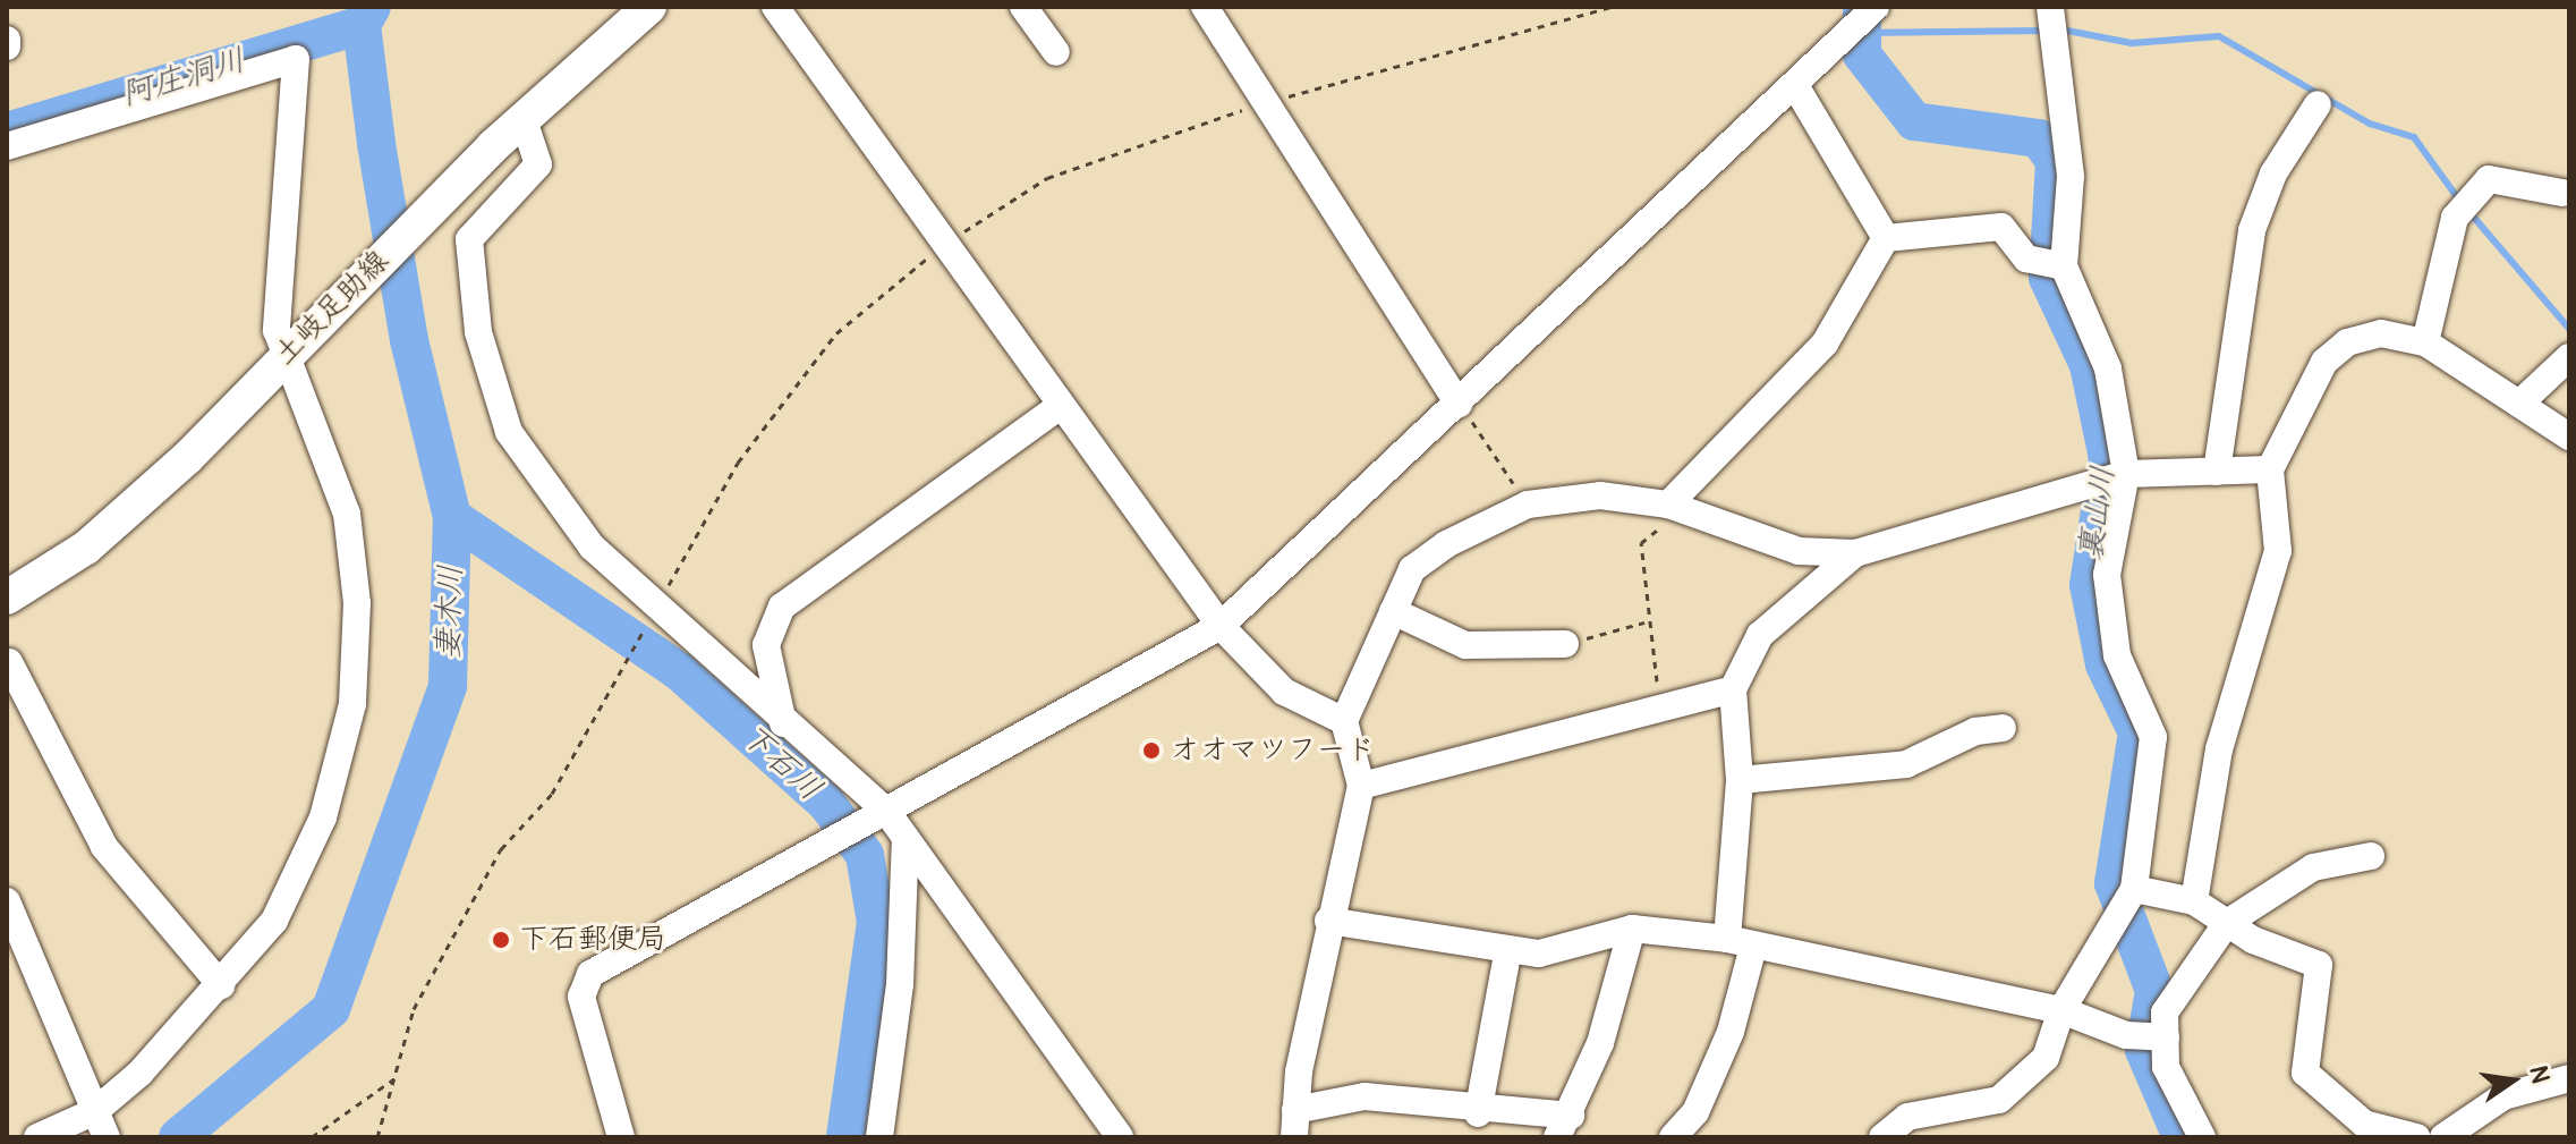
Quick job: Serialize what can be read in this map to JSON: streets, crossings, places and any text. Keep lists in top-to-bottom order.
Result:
{
  "streets": {
    "main road": ["土岐足助線"]
  },
  "water": [
    "阿庄洞川",
    "裏山川",
    "妻木川",
    "下石川"
  ],
  "places": ["オオマツフード", "下石郵便局"],
  "north": "right"
}
